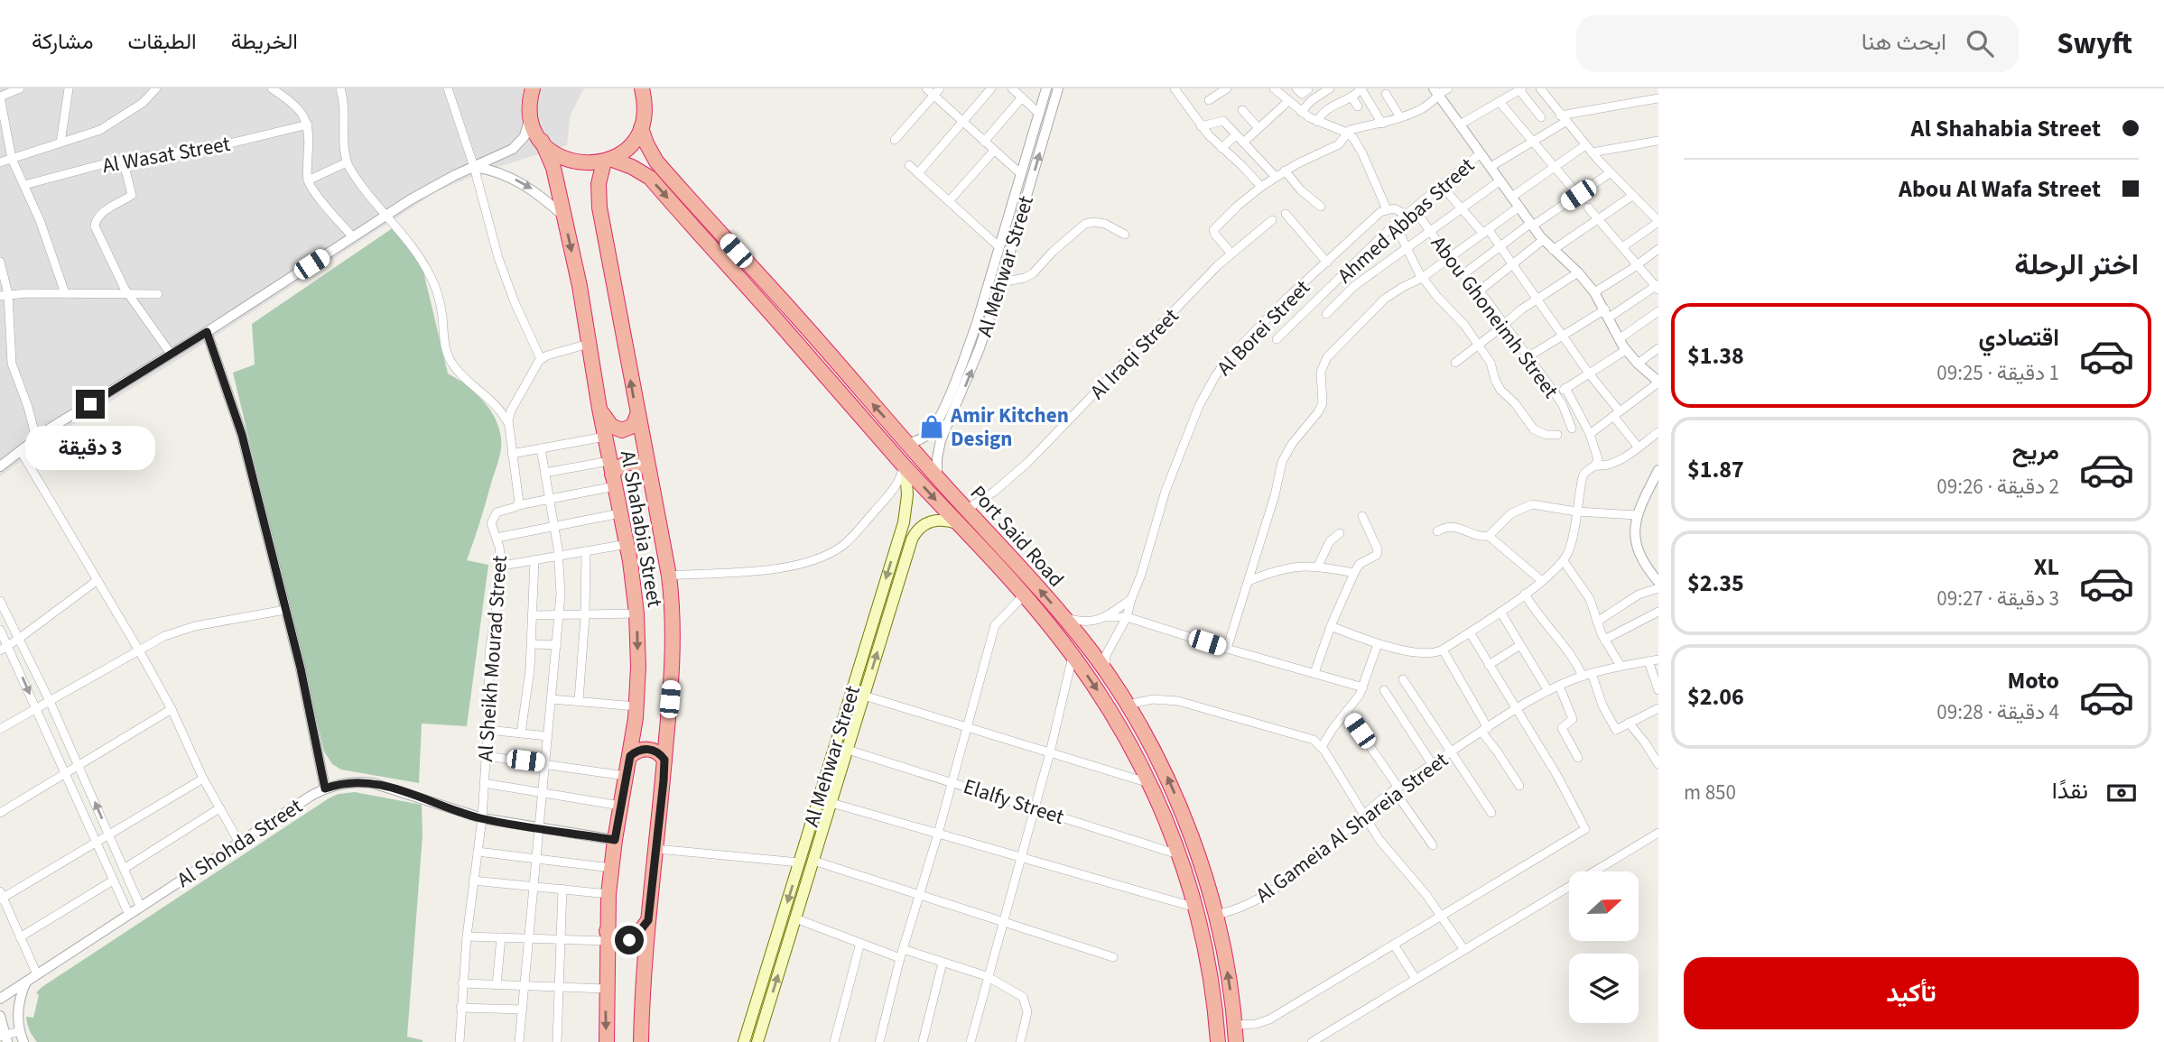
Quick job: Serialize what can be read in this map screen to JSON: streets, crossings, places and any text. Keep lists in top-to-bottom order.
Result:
{
  "streets": {
    "highway": ["Al Shahabia Street", "Port Said Road"],
    "main road": ["Al Mehwar Street"],
    "street": [
      "Al Wasat Street",
      "Ahmed Abbas Street",
      "Abou Ghoneimh Street",
      "Al Borei Street",
      "Al Iraqi Street",
      "Al Sheikh Mourad Street",
      "Elalfy Street",
      "Al Gameia Al Shareia Street",
      "Al Shohda Street"
    ]
  },
  "crossings": [
    ["Ahmed Abbas Street", "Abou Ghoneimh Street"],
    ["Al Mehwar Street", "Port Said Road"],
    ["Al Mehwar Street", "Elalfy Street"],
    ["Al Borei Street", "Port Said Road"],
    ["Al Iraqi Street", "Port Said Road"],
    ["Al Shahabia Street", "Port Said Road"],
    ["Al Shahabia Street", "Al Shohda Street"],
    ["Port Said Road", "Elalfy Street"],
    ["Port Said Road", "Al Gameia Al Shareia Street"],
    ["Al Sheikh Mourad Street", "Al Shohda Street"]
  ],
  "places": {
    "shop": ["Amir Kitchen Design"]
  },
  "north": "right",
  "page": {
    "header": "Swyft",
    "search": "ابحث هنا",
    "nav": ["الخريطة", "الطبقات", "مشاركة"],
    "banner": ["Al Shahabia Street", "Abou Al Wafa Street"],
    "heading": "اختر الرحلة",
    "list": [
      {
        "name": "اقتصادي",
        "note": "1 دقيقة · 09:25",
        "value": "$1.38"
      },
      {
        "name": "مريح",
        "note": "2 دقيقة · 09:26",
        "value": "$1.87"
      },
      {
        "name": "XL",
        "note": "3 دقيقة · 09:27",
        "value": "$2.35"
      },
      {
        "name": "Moto",
        "note": "4 دقيقة · 09:28",
        "value": "$2.06"
      }
    ],
    "bubble": "3 دقيقة",
    "pay": ["نقدًا", "850 m"],
    "buttons": "تأكيد"
  }
}
